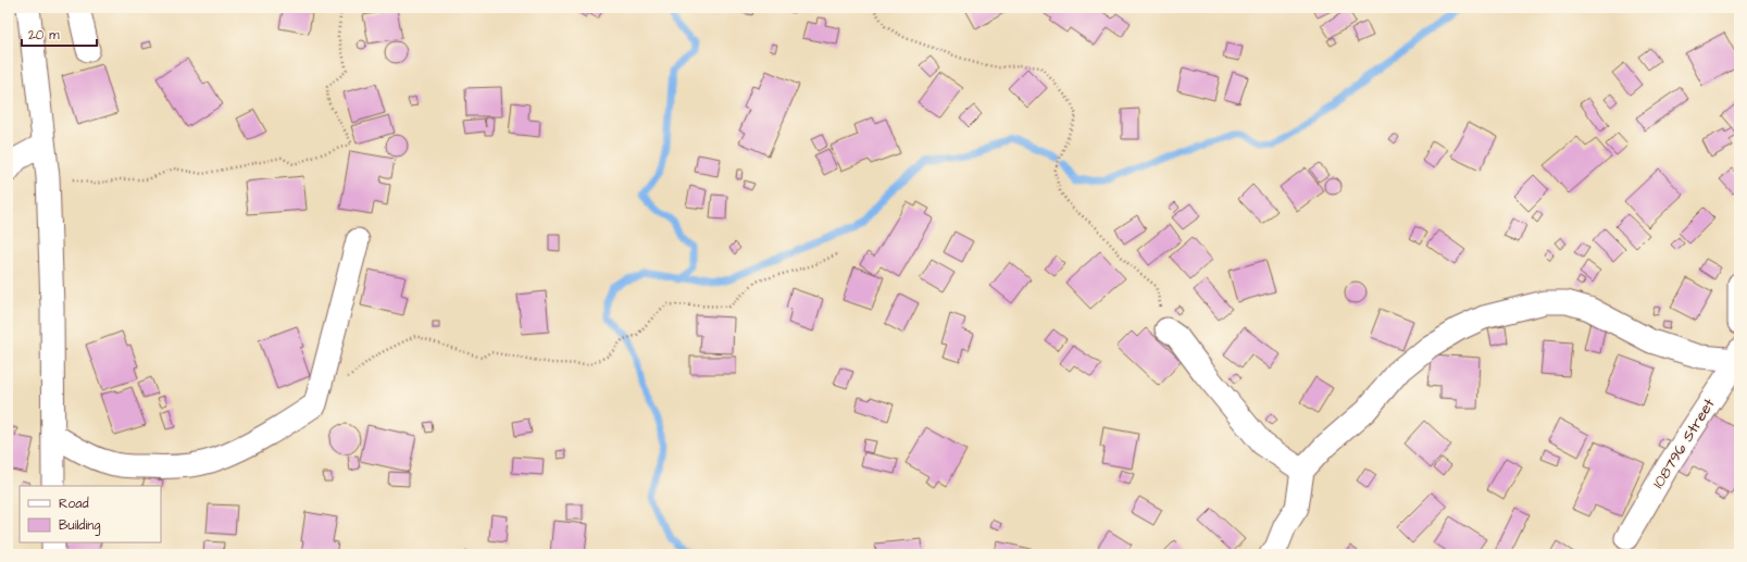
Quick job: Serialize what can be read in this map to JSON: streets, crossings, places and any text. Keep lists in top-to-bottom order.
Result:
{
  "streets": {
    "street": ["108796 Street"]
  },
  "legend": ["Road", "Building"],
  "scale_bar": "20 m"
}
